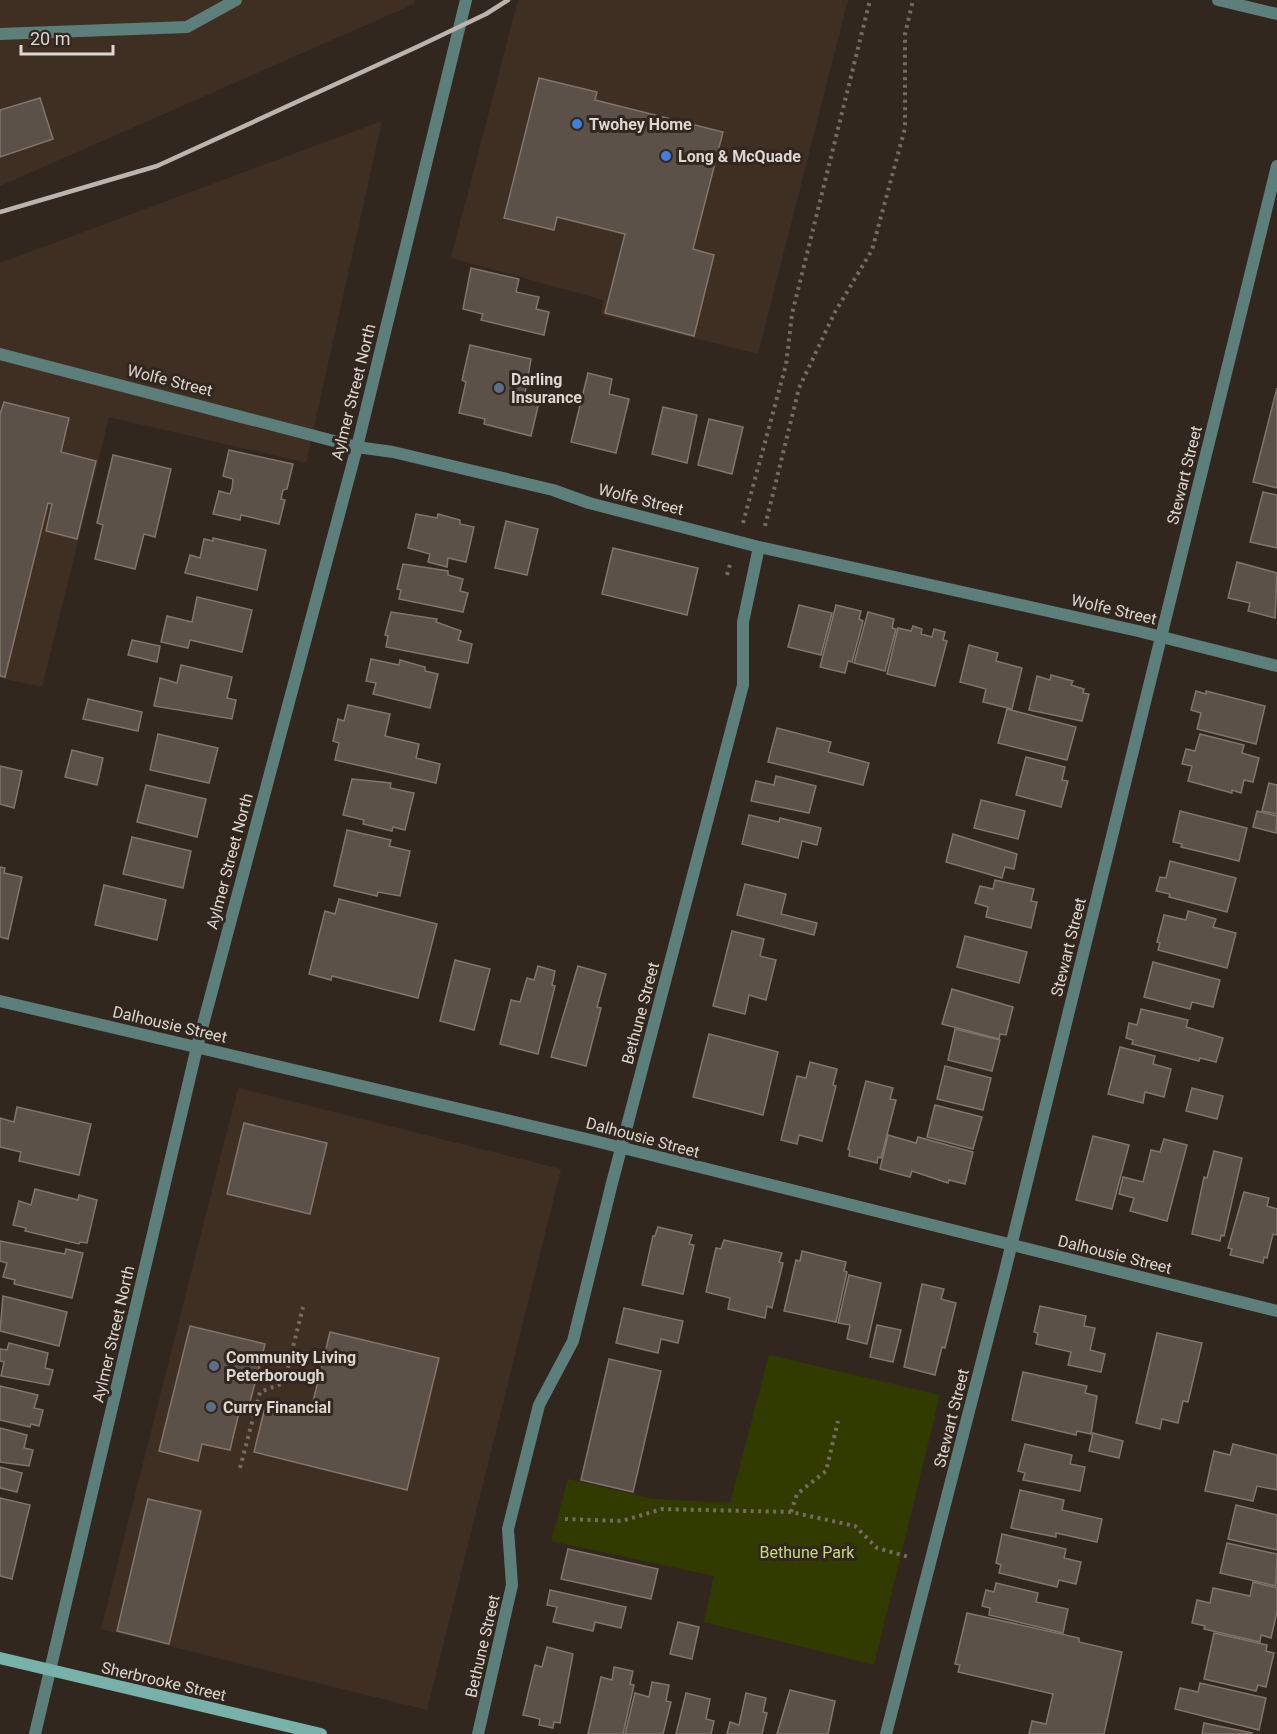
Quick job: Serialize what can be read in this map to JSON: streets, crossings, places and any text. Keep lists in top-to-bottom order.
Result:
{
  "streets": {
    "main road": ["Sherbrooke Street"],
    "street": [
      "Wolfe Street",
      "Aylmer Street North",
      "Stewart Street",
      "Bethune Street",
      "Dalhousie Street"
    ]
  },
  "crossings": [
    ["Wolfe Street", "Aylmer Street North"],
    ["Wolfe Street", "Stewart Street"],
    ["Wolfe Street", "Bethune Street"],
    ["Aylmer Street North", "Dalhousie Street"],
    ["Aylmer Street North", "Sherbrooke Street"],
    ["Stewart Street", "Dalhousie Street"],
    ["Bethune Street", "Dalhousie Street"]
  ],
  "parks": ["Bethune Park"],
  "places": [
    "Twohey Home",
    "Long & McQuade",
    "Darling Insurance",
    "Community Living Peterborough",
    "Curry Financial"
  ],
  "scale_bar": "20 m"
}
